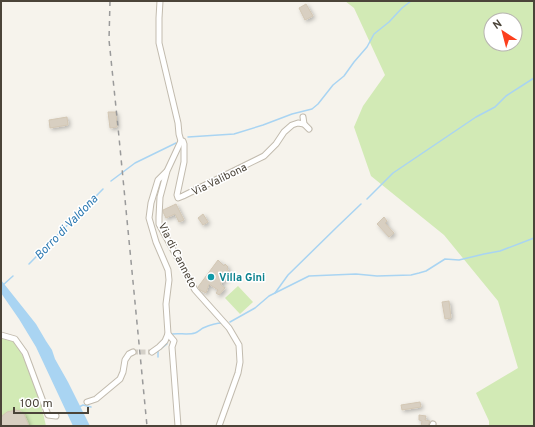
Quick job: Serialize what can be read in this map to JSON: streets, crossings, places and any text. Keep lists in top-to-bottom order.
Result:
{
  "streets": {
    "street": ["Via Valibona", "Via di Canneto"]
  },
  "crossings": [
    ["Via Valibona", "Via di Canneto"]
  ],
  "water": ["Borro di Valdona"],
  "places": ["Villa Gini"],
  "scale_bar": "100 m",
  "north": "top left"
}
